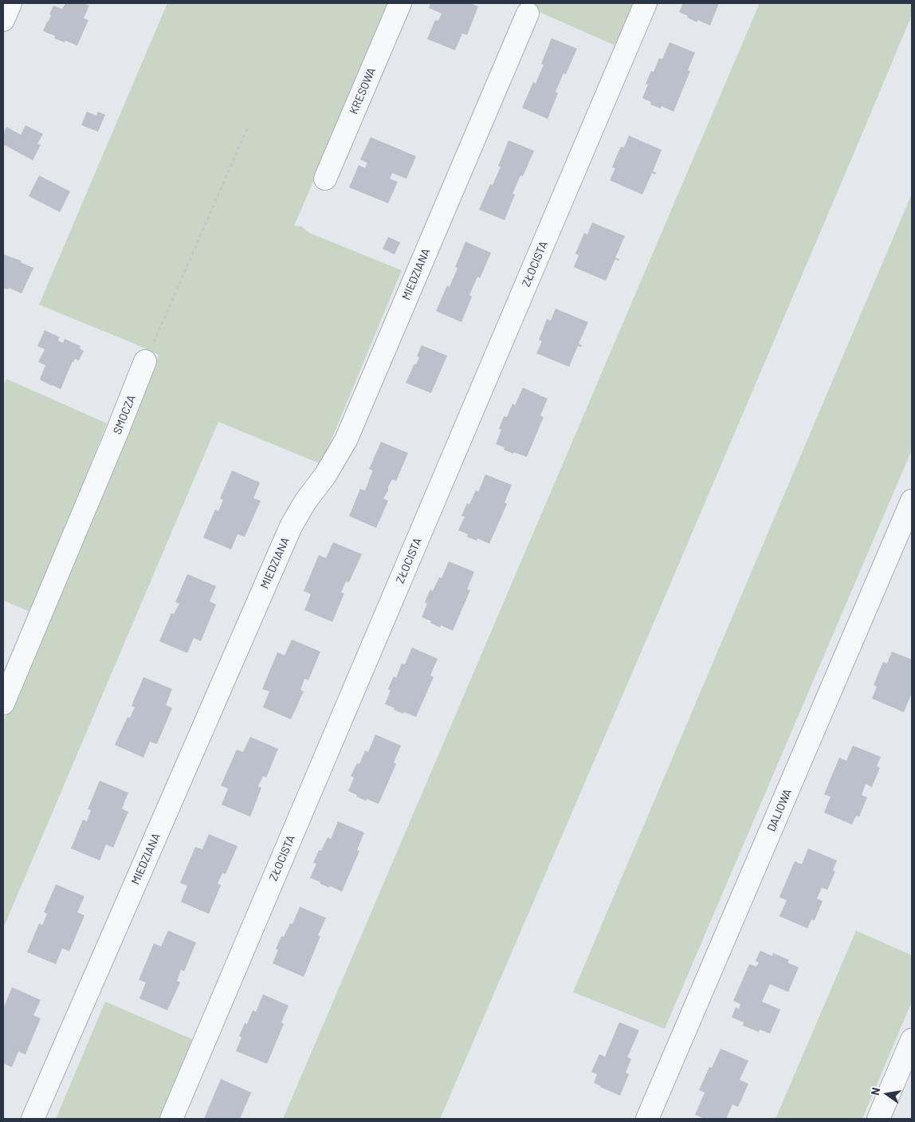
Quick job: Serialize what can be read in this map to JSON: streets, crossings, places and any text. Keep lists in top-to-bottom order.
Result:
{
  "streets": {
    "street": [
      "KRESOWA",
      "ZŁOCISTA",
      "MIEDZIANA",
      "SMOCZA",
      "DALIOWA"
    ]
  },
  "north": "left"
}
